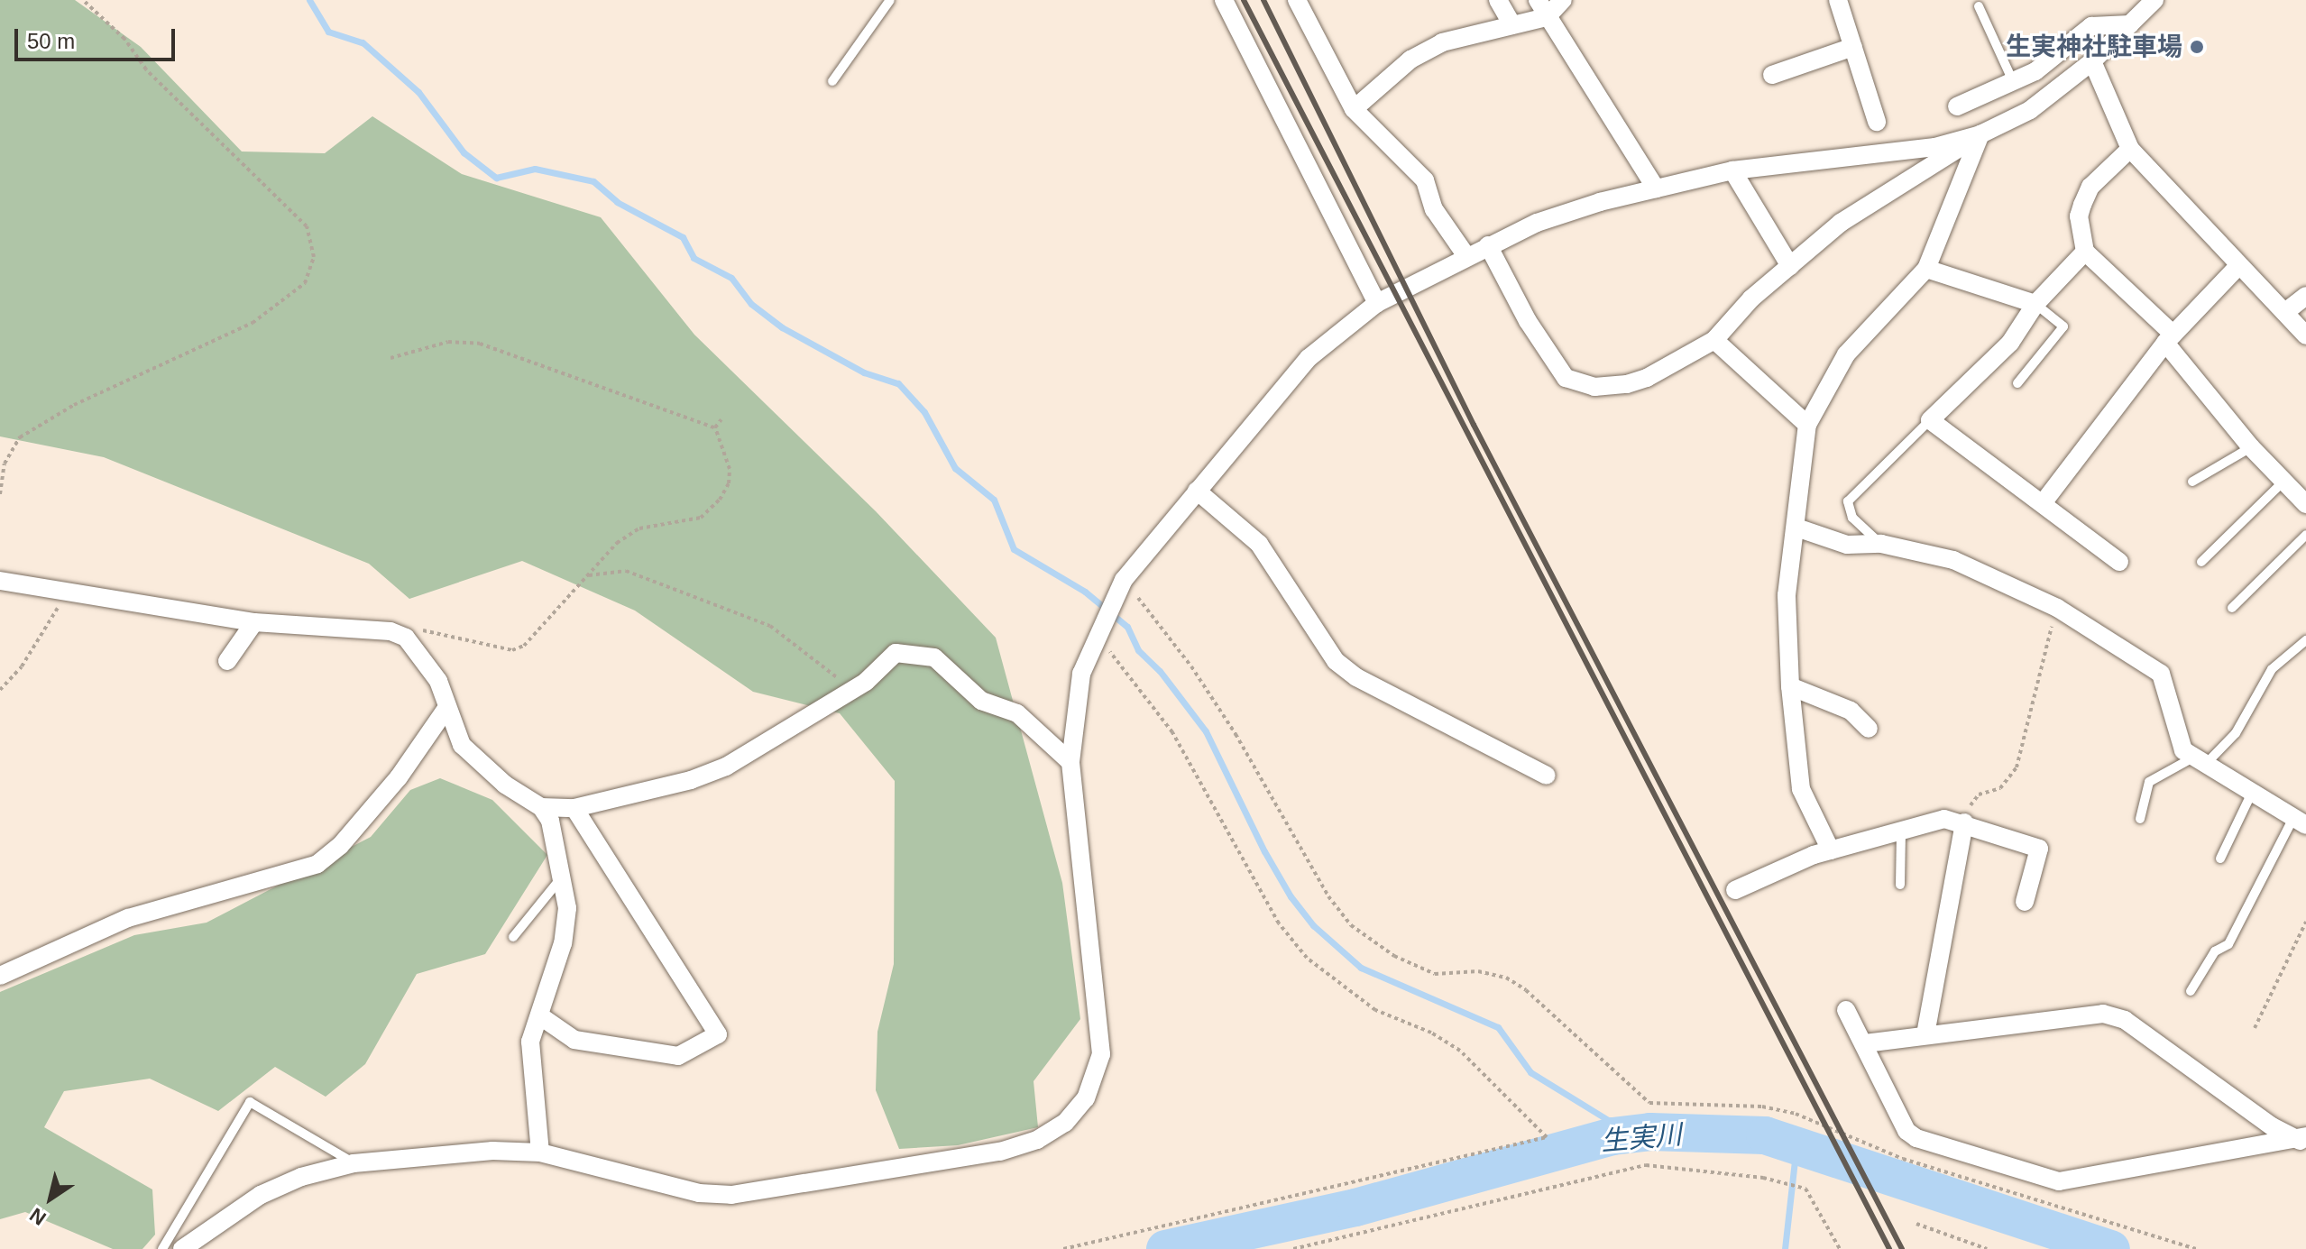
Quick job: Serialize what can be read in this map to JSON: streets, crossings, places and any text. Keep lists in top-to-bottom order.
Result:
{
  "water": ["生実川"],
  "places": ["生実神社駐車場"],
  "scale_bar": "50 m",
  "north": "bottom left"
}
